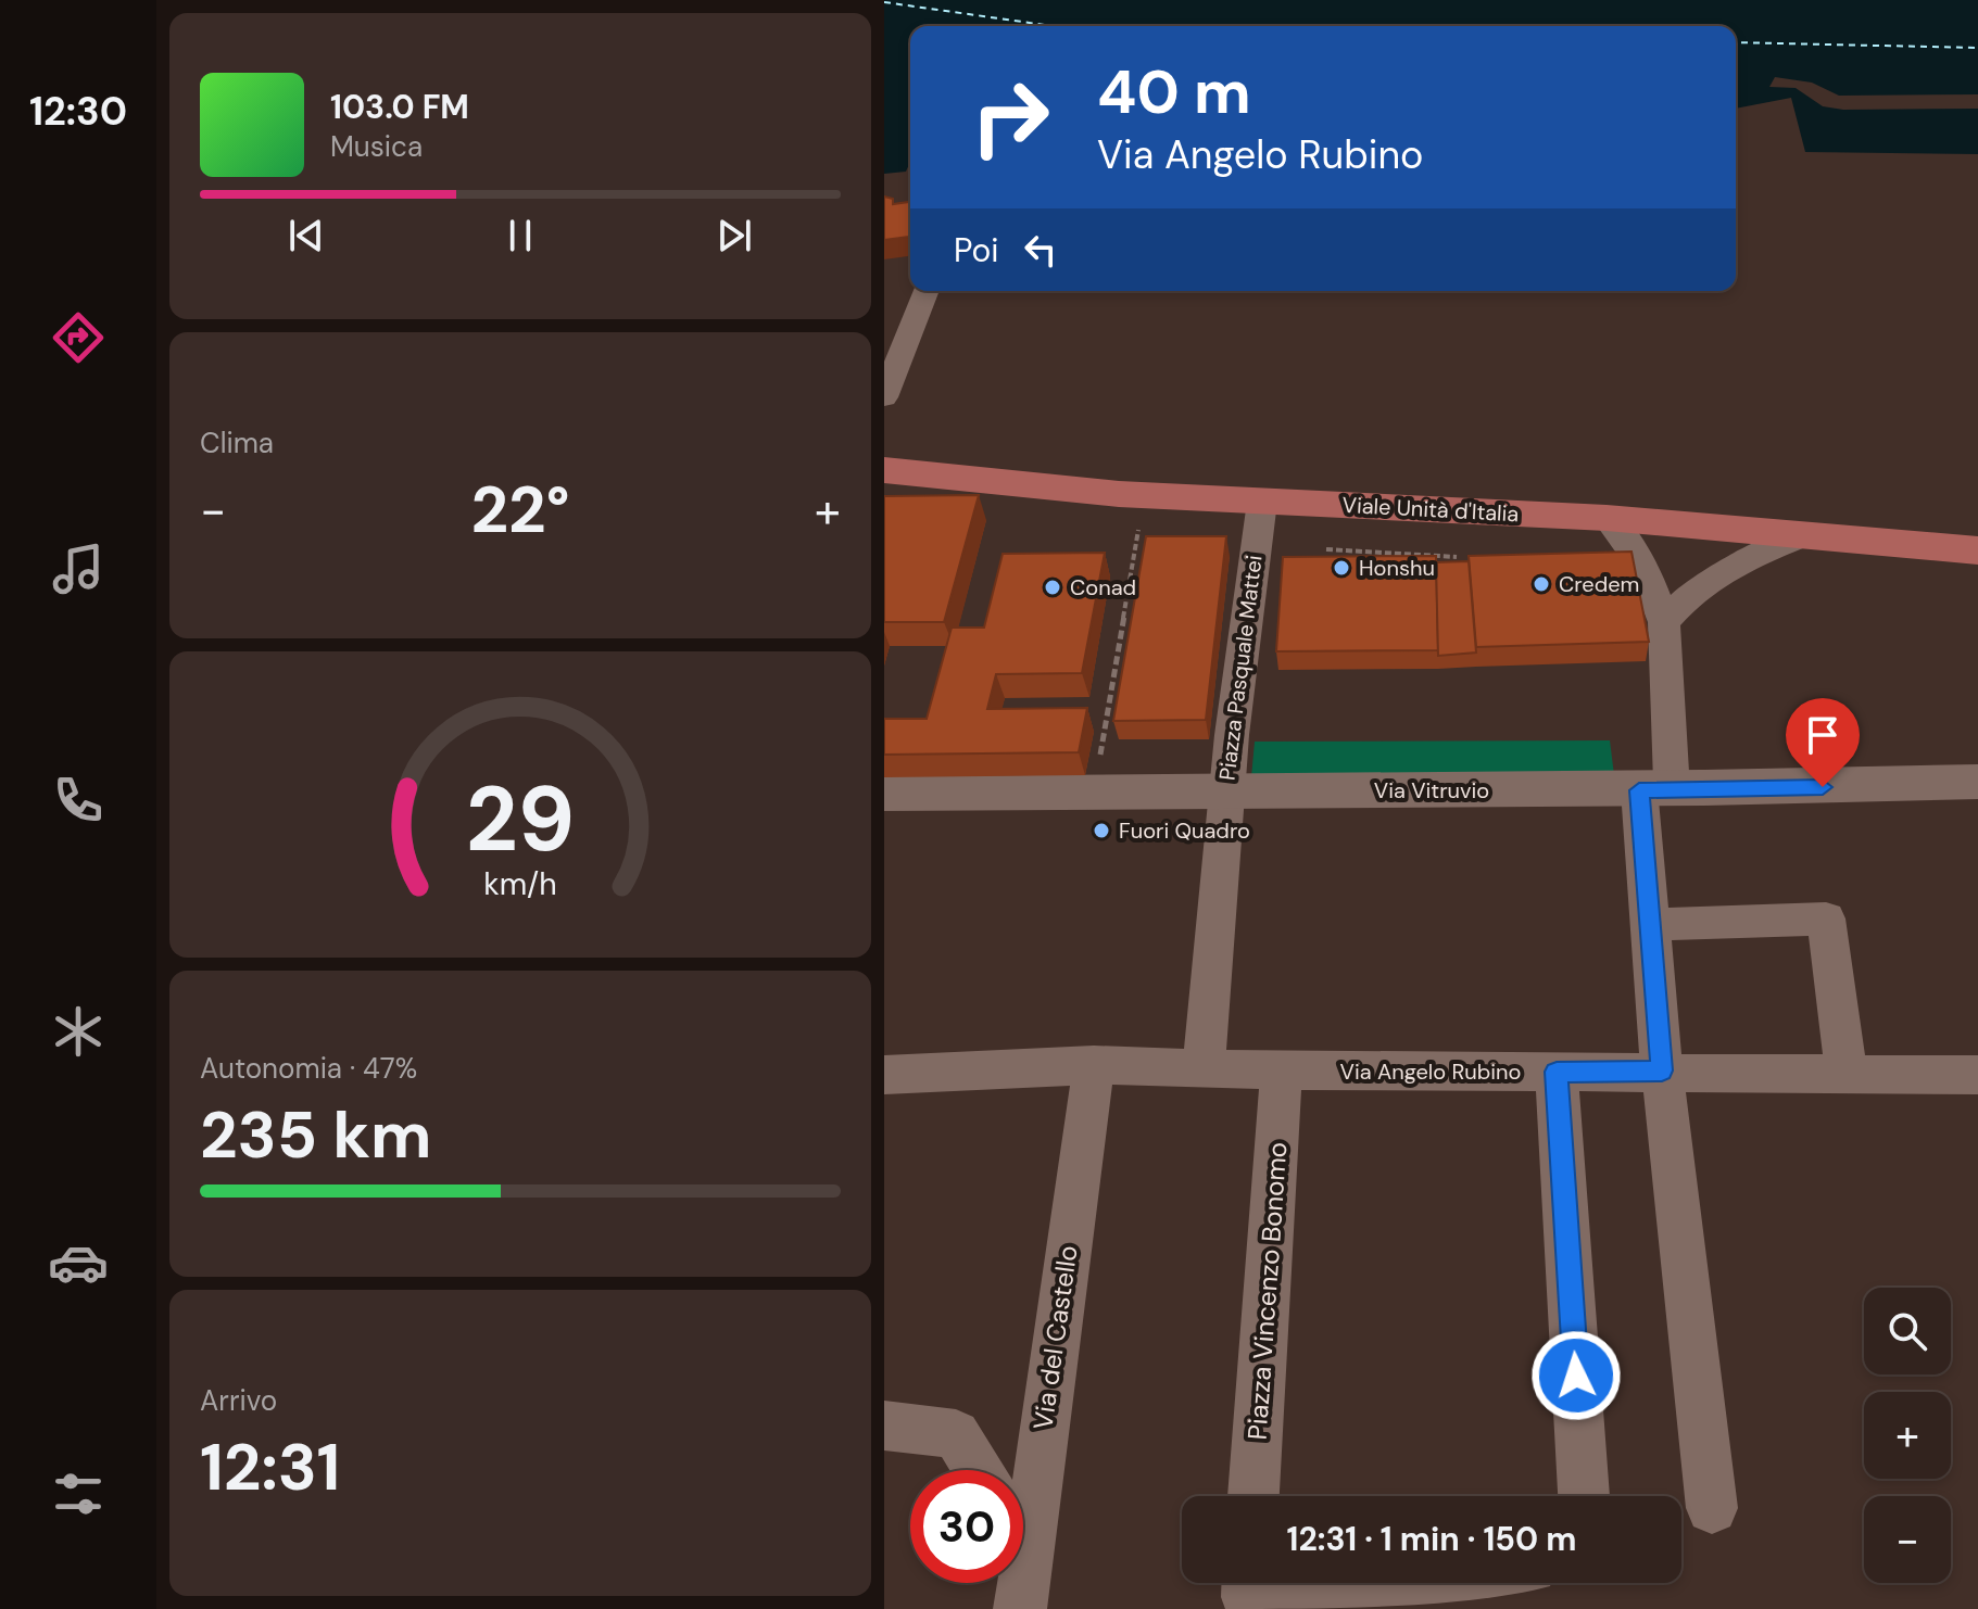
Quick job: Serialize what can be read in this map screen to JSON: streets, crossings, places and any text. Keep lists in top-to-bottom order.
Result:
{
  "streets": {
    "main road": ["Viale Unità d'Italia"],
    "street": [
      "Piazza Pasquale Mattei",
      "Via Vitruvio",
      "Via Angelo Rubino",
      "Piazza Vincenzo Bonomo",
      "Via del Castello"
    ]
  },
  "crossings": [
    ["Viale Unità d'Italia", "Piazza Pasquale Mattei"],
    ["Piazza Pasquale Mattei", "Via Vitruvio"],
    ["Piazza Pasquale Mattei", "Via Angelo Rubino"],
    ["Via Angelo Rubino", "Piazza Vincenzo Bonomo"],
    ["Via Angelo Rubino", "Via del Castello"]
  ],
  "places": [
    "Honshu",
    "Credem",
    "Conad",
    "Fuori Quadro"
  ],
  "page": {
    "tabs": "12:30",
    "turn": ["40 m", "Via Angelo Rubino"],
    "song": ["103.0 FM", "Musica"],
    "then": "Poi",
    "tile": [
      "Clima",
      ["Autonomia · 47%", "235 km"],
      ["Arrivo", "12:31"]
    ],
    "heat": ["−", "22°", "+"],
    "map_buttons": ["+", "−"],
    "limit": "30",
    "trip": "12:31 · 1 min · 150 m",
    "gauge": ["29", "km/h"]
  }
}
